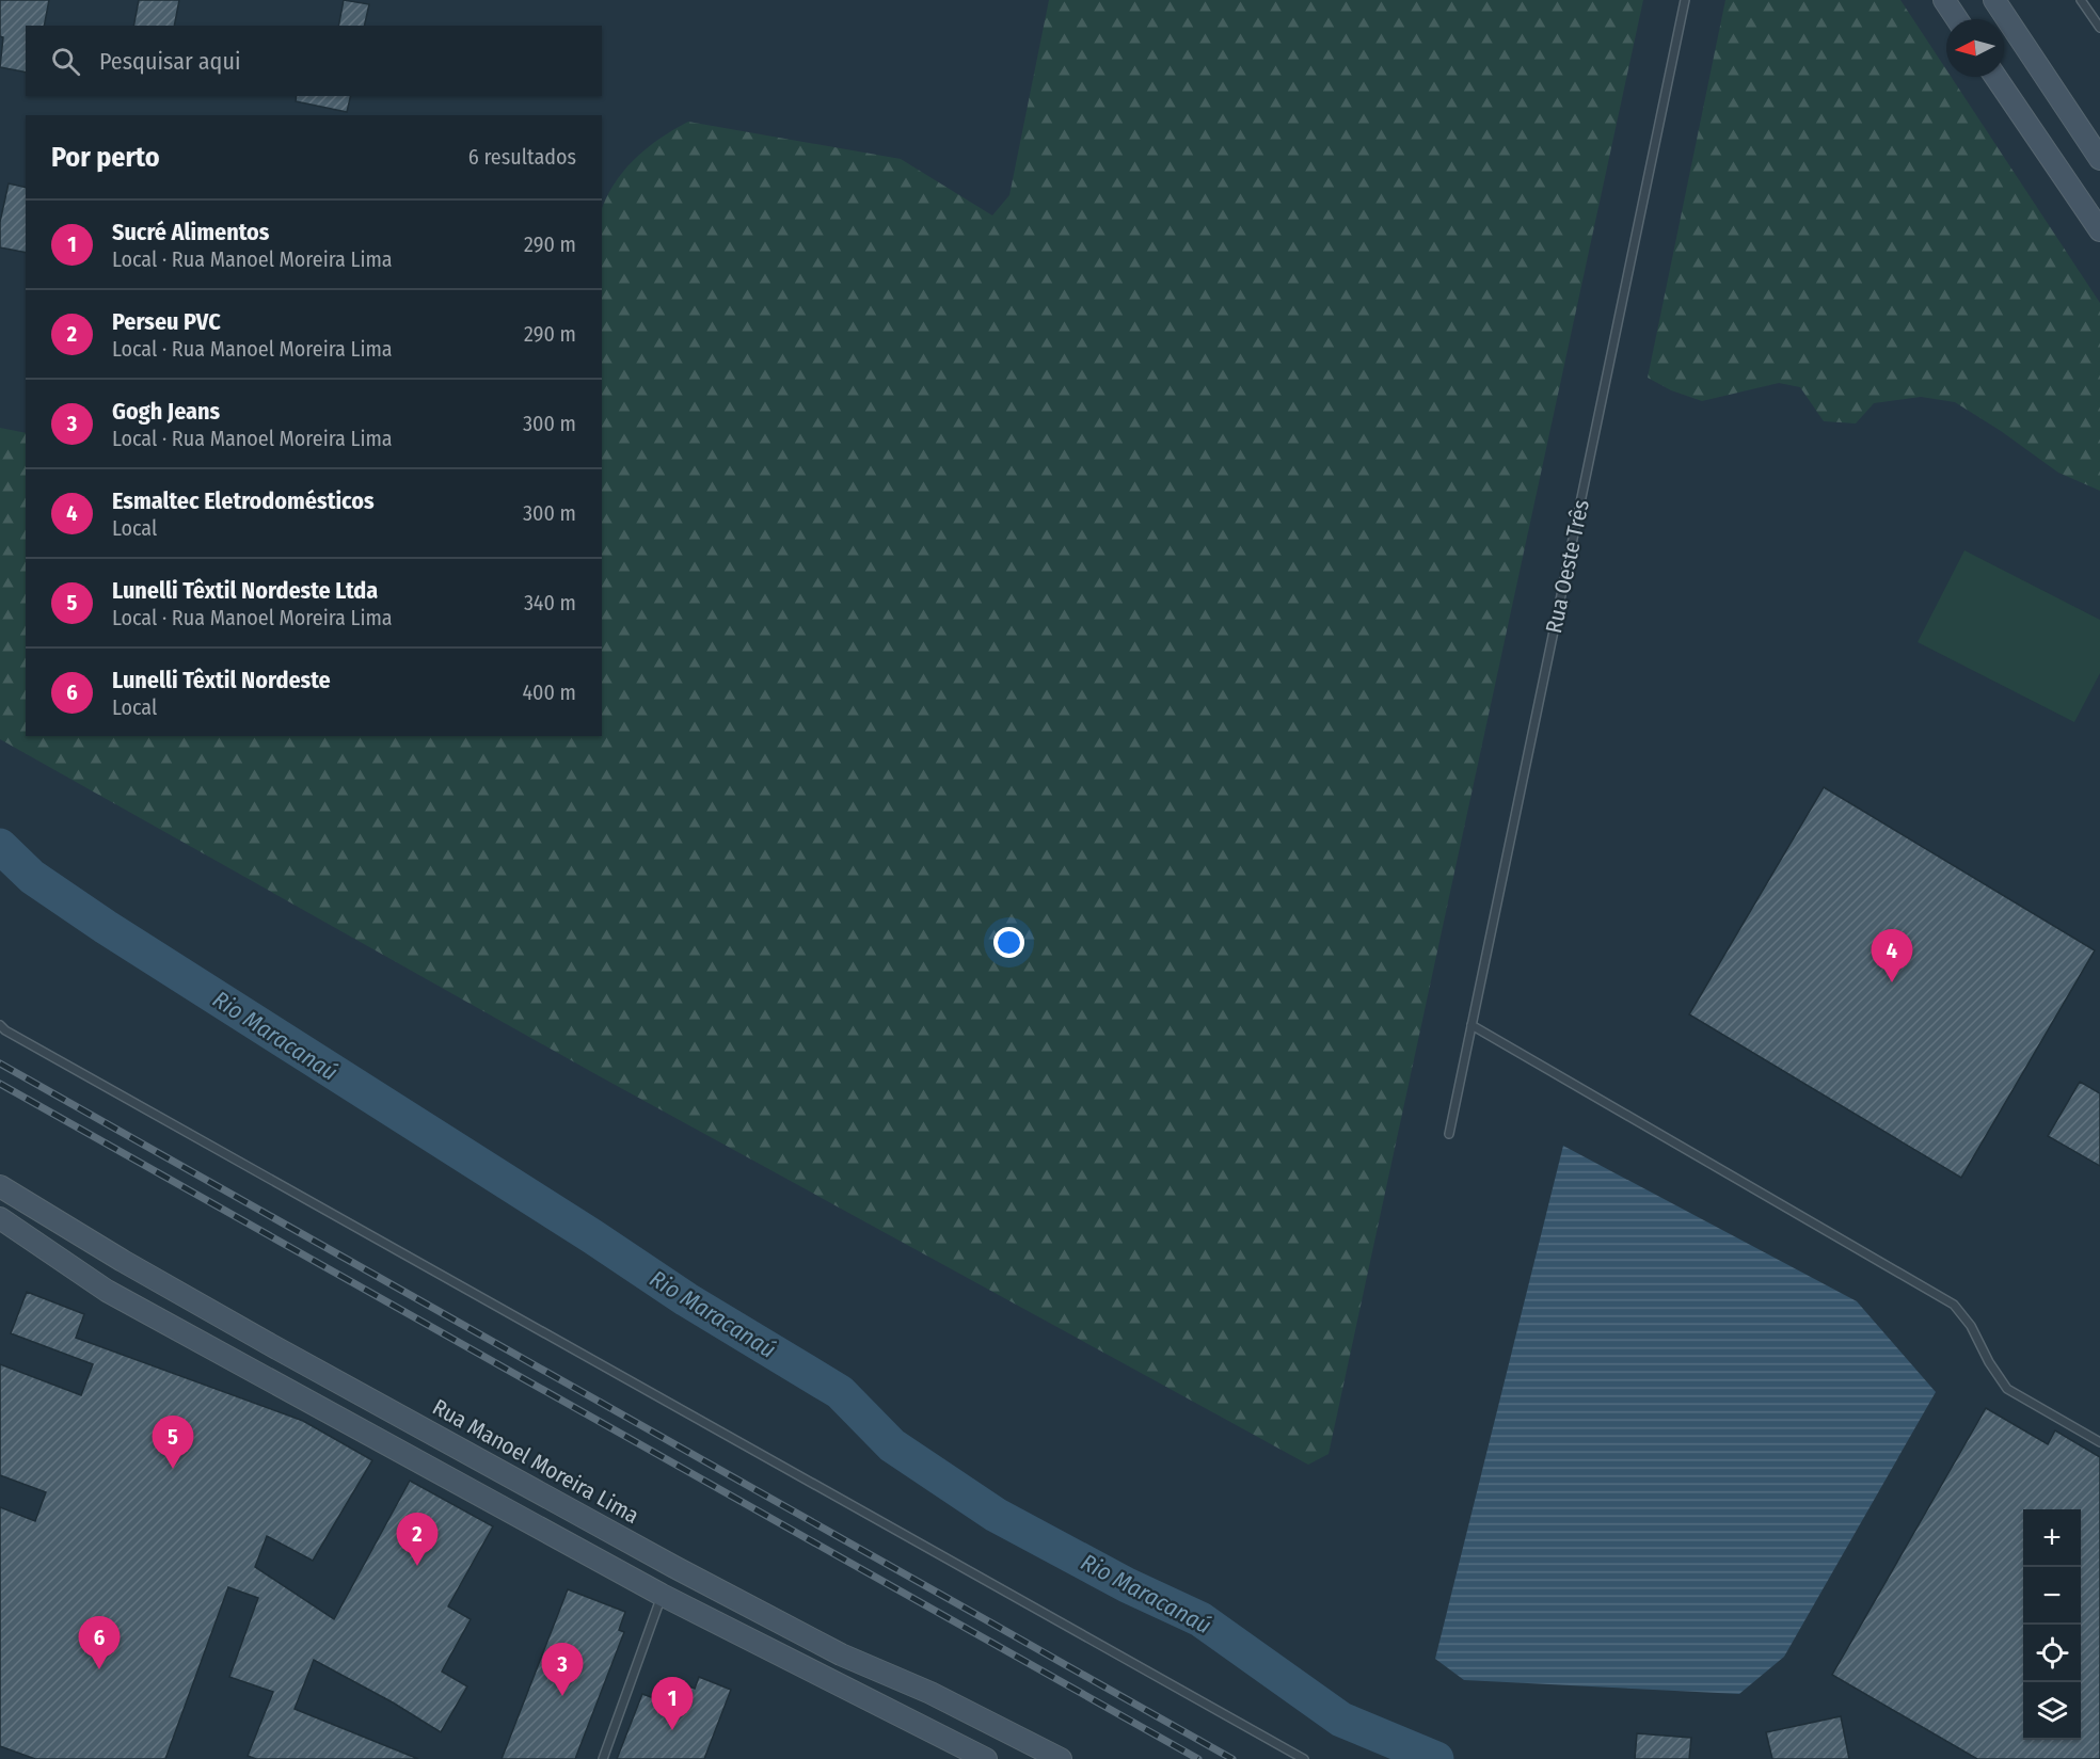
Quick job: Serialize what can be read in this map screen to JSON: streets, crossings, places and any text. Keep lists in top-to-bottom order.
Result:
{
  "streets": {
    "street": ["Rua Manoel Moreira Lima"],
    "lane": ["Rua Oeste Três"]
  },
  "water": ["Rio Maracanaú"],
  "north": "left",
  "page": {
    "search": "Pesquisar aqui",
    "heading": ["Por perto", "6 resultados"],
    "list": [
      {
        "mark": "1",
        "name": "Sucré Alimentos",
        "note": "Local · Rua Manoel Moreira Lima",
        "value": "290 m"
      },
      {
        "mark": "2",
        "name": "Perseu PVC",
        "note": "Local · Rua Manoel Moreira Lima",
        "value": "290 m"
      },
      {
        "mark": "3",
        "name": "Gogh Jeans",
        "note": "Local · Rua Manoel Moreira Lima",
        "value": "300 m"
      },
      {
        "mark": "4",
        "name": "Esmaltec Eletrodomésticos",
        "note": "Local",
        "value": "300 m"
      },
      {
        "mark": "5",
        "name": "Lunelli Têxtil Nordeste Ltda",
        "note": "Local · Rua Manoel Moreira Lima",
        "value": "340 m"
      },
      {
        "mark": "6",
        "name": "Lunelli Têxtil Nordeste",
        "note": "Local",
        "value": "400 m"
      }
    ],
    "pins": [
      "4",
      "5",
      "2",
      "6",
      "3",
      "1"
    ],
    "map_buttons": ["+", "−"]
  }
}
